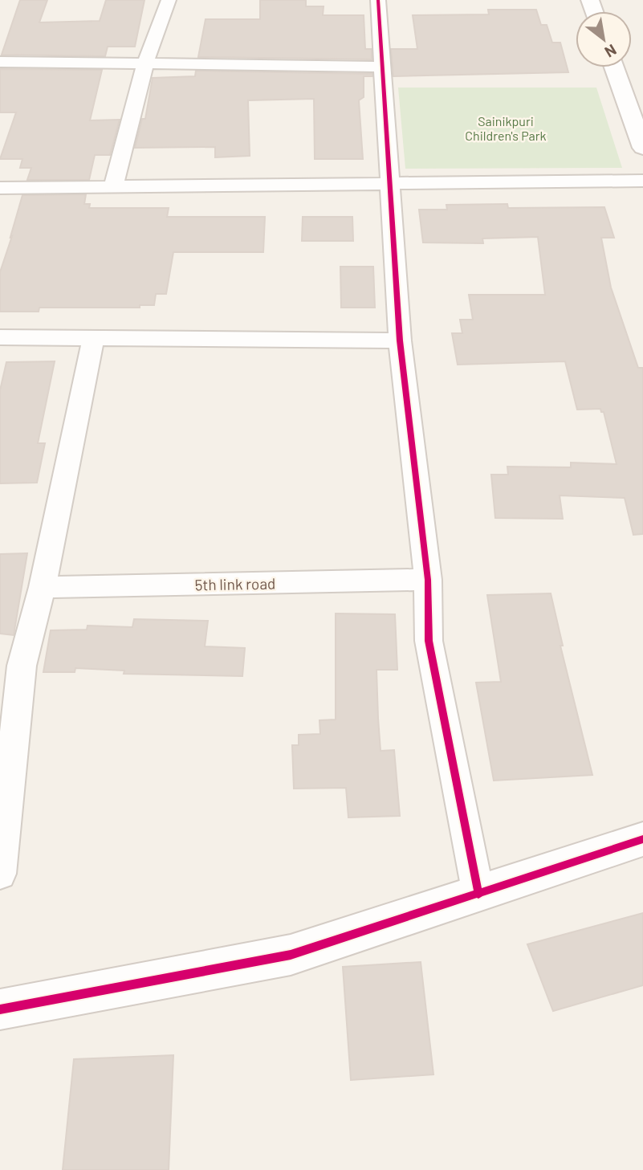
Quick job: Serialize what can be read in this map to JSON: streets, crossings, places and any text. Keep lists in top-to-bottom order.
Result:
{
  "streets": {
    "street": ["5th link road"]
  },
  "parks": ["Sainikpuri Children's Park"],
  "north": "bottom right"
}
